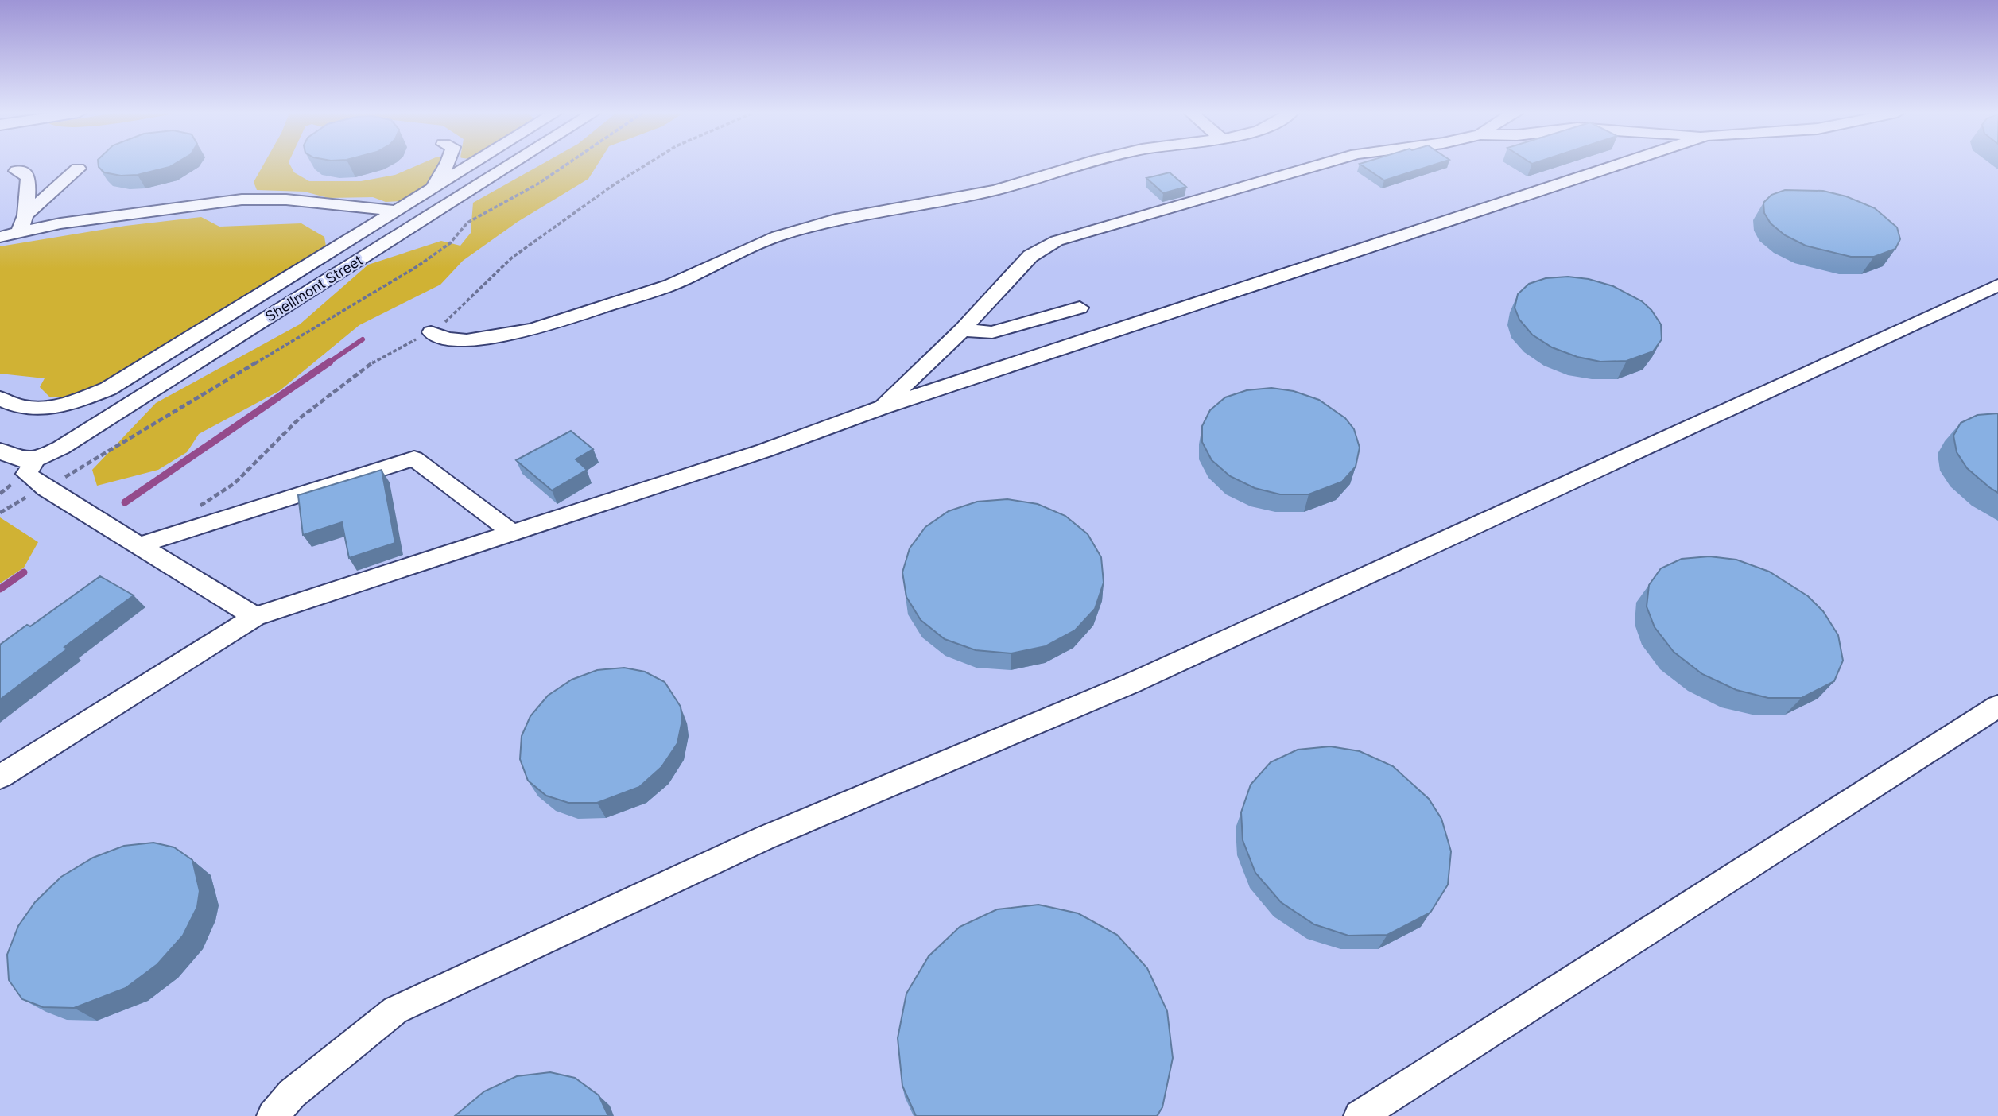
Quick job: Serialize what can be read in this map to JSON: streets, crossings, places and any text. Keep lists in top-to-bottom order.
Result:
{
  "streets": {
    "street": ["Shellmont Street"]
  }
}
